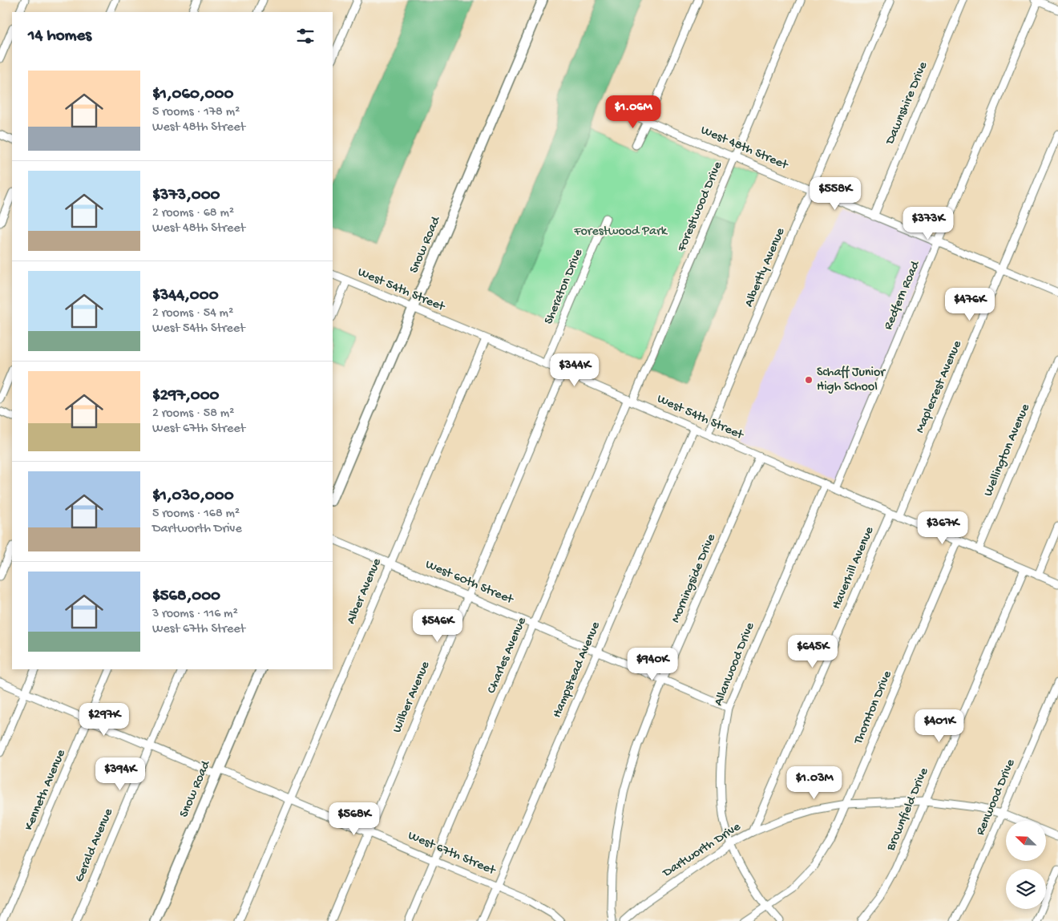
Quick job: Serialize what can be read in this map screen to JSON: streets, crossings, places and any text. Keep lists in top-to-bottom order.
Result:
{
  "streets": {
    "main road": ["Snow Road"],
    "street": [
      "Dawnshire Drive",
      "West 48th Street",
      "Forestwood Drive",
      "Albertly Avenue",
      "Sheraton Drive",
      "West 54th Street",
      "Redfern Road",
      "Maplecrest Avenue",
      "Wellington Avenue",
      "Haverhill Avenue",
      "Morningside Drive",
      "West 60th Street",
      "Alber Avenue",
      "Charles Avenue",
      "Allanwood Drive",
      "Hampstead Avenue",
      "Wilber Avenue",
      "Thornton Drive",
      "Kenneth Avenue",
      "Renwood Drive",
      "Brownfield Drive",
      "Gerald Avenue",
      "Dartworth Drive",
      "West 67th Street"
    ]
  },
  "crossings": [
    ["Dawnshire Drive", "West 48th Street"],
    ["West 48th Street", "Forestwood Drive"],
    ["West 48th Street", "Albertly Avenue"],
    ["West 48th Street", "Redfern Road"],
    ["West 48th Street", "Maplecrest Avenue"],
    ["Forestwood Drive", "West 54th Street"],
    ["Forestwood Drive", "Charles Avenue"],
    ["Snow Road", "West 54th Street"],
    ["Snow Road", "West 67th Street"],
    ["Albertly Avenue", "West 54th Street"],
    ["Sheraton Drive", "West 54th Street"],
    ["West 54th Street", "Redfern Road"],
    ["West 54th Street", "Maplecrest Avenue"],
    ["West 54th Street", "Wellington Avenue"],
    ["West 54th Street", "Haverhill Avenue"],
    ["West 54th Street", "Morningside Drive"],
    ["West 54th Street", "Alber Avenue"],
    ["West 54th Street", "Charles Avenue"],
    ["West 54th Street", "Allanwood Drive"],
    ["West 54th Street", "Hampstead Avenue"],
    ["West 54th Street", "Wilber Avenue"],
    ["West 54th Street", "Thornton Drive"],
    ["West 54th Street", "Brownfield Drive"],
    ["Haverhill Avenue", "Dartworth Drive"],
    ["Morningside Drive", "West 60th Street"],
    ["West 60th Street", "Alber Avenue"],
    ["West 60th Street", "Charles Avenue"],
    ["West 60th Street", "Allanwood Drive"],
    ["West 60th Street", "Hampstead Avenue"],
    ["West 60th Street", "Wilber Avenue"],
    ["Alber Avenue", "West 67th Street"],
    ["Charles Avenue", "West 67th Street"],
    ["Allanwood Drive", "Thornton Drive"],
    ["Allanwood Drive", "Dartworth Drive"],
    ["Hampstead Avenue", "West 67th Street"],
    ["Wilber Avenue", "West 67th Street"],
    ["Thornton Drive", "Dartworth Drive"],
    ["Kenneth Avenue", "West 67th Street"],
    ["Renwood Drive", "Dartworth Drive"],
    ["Brownfield Drive", "Dartworth Drive"],
    ["Gerald Avenue", "West 67th Street"]
  ],
  "parks": ["Forestwood Park"],
  "places": ["Schaff Junior High School"],
  "north": "top left",
  "page": {
    "heading": "14 homes",
    "list": [
      {
        "name": "$1,060,000",
        "note": "5 rooms · 178 m² · West 48th Street"
      },
      {
        "name": "$373,000",
        "note": "2 rooms · 68 m² · West 48th Street"
      },
      {
        "name": "$344,000",
        "note": "2 rooms · 54 m² · West 54th Street"
      },
      {
        "name": "$297,000",
        "note": "2 rooms · 58 m² · West 67th Street"
      },
      {
        "name": "$1,030,000",
        "note": "5 rooms · 168 m² · Dartworth Drive"
      },
      {
        "name": "$568,000",
        "note": "3 rooms · 116 m² · West 67th Street"
      }
    ],
    "price": [
      "$1.06M",
      "$558K",
      "$373K",
      "$476K",
      "$344K",
      "$367K",
      "$546K",
      "$645K",
      "$940K",
      "$297K",
      "$401K",
      "$394K",
      "$1.03M",
      "$568K"
    ]
  }
}
